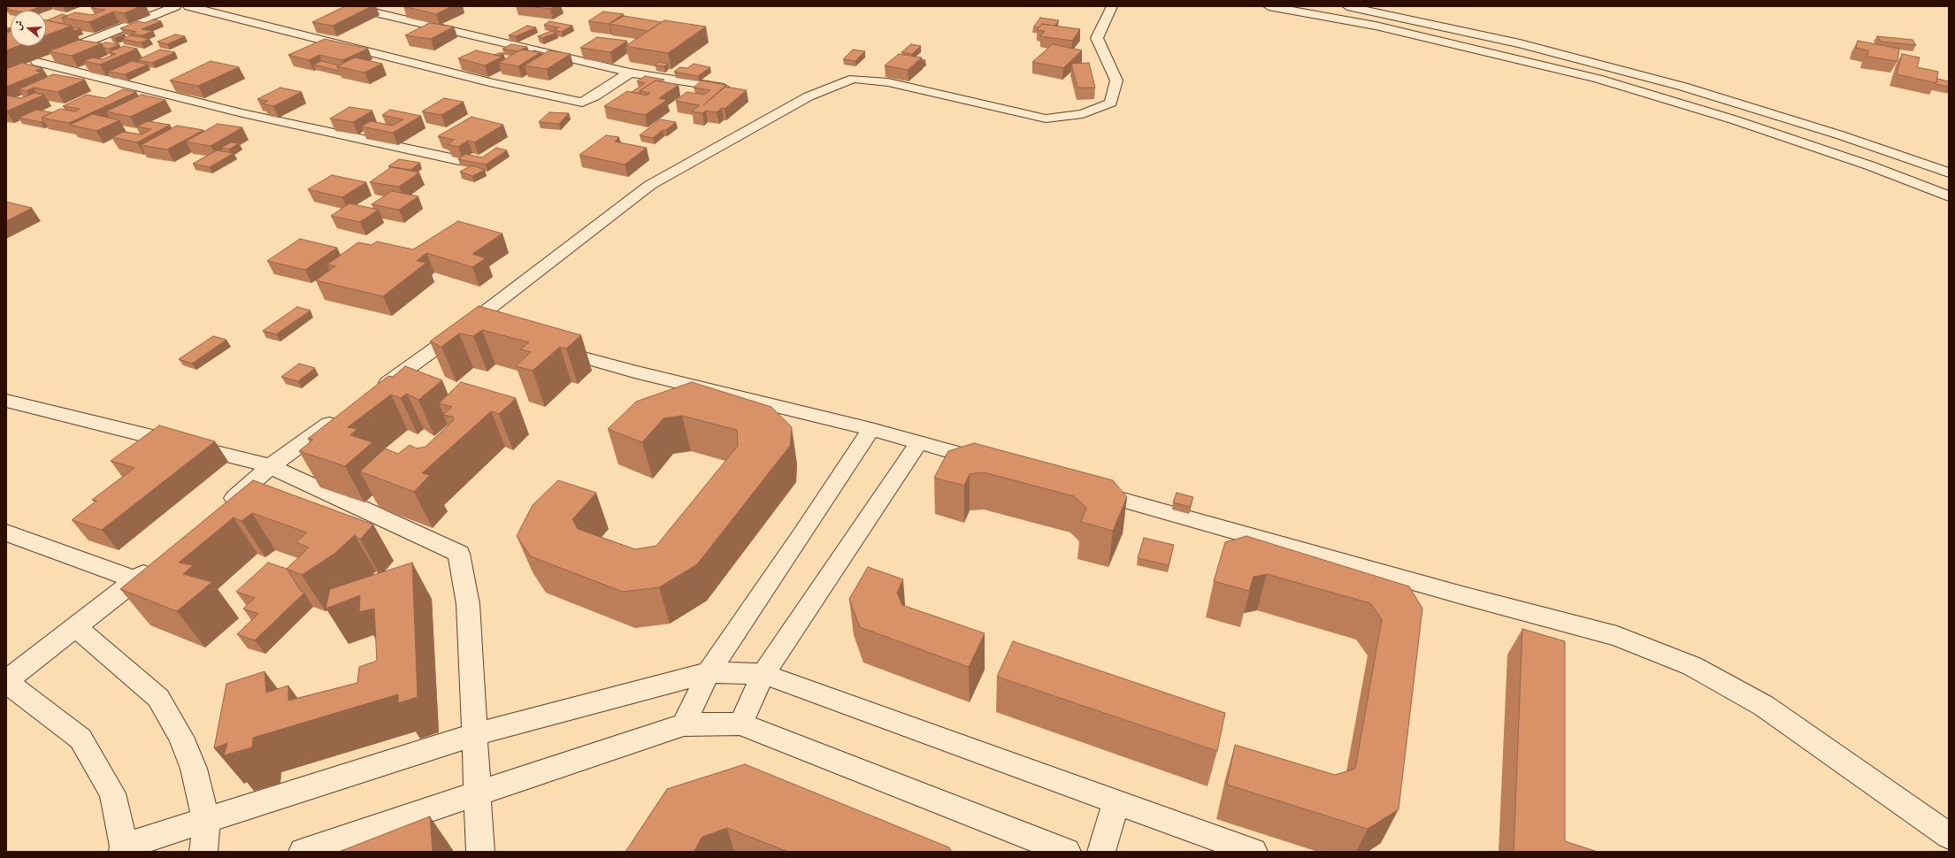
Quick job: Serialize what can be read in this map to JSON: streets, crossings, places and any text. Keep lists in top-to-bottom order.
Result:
{
  "north": "left"
}
